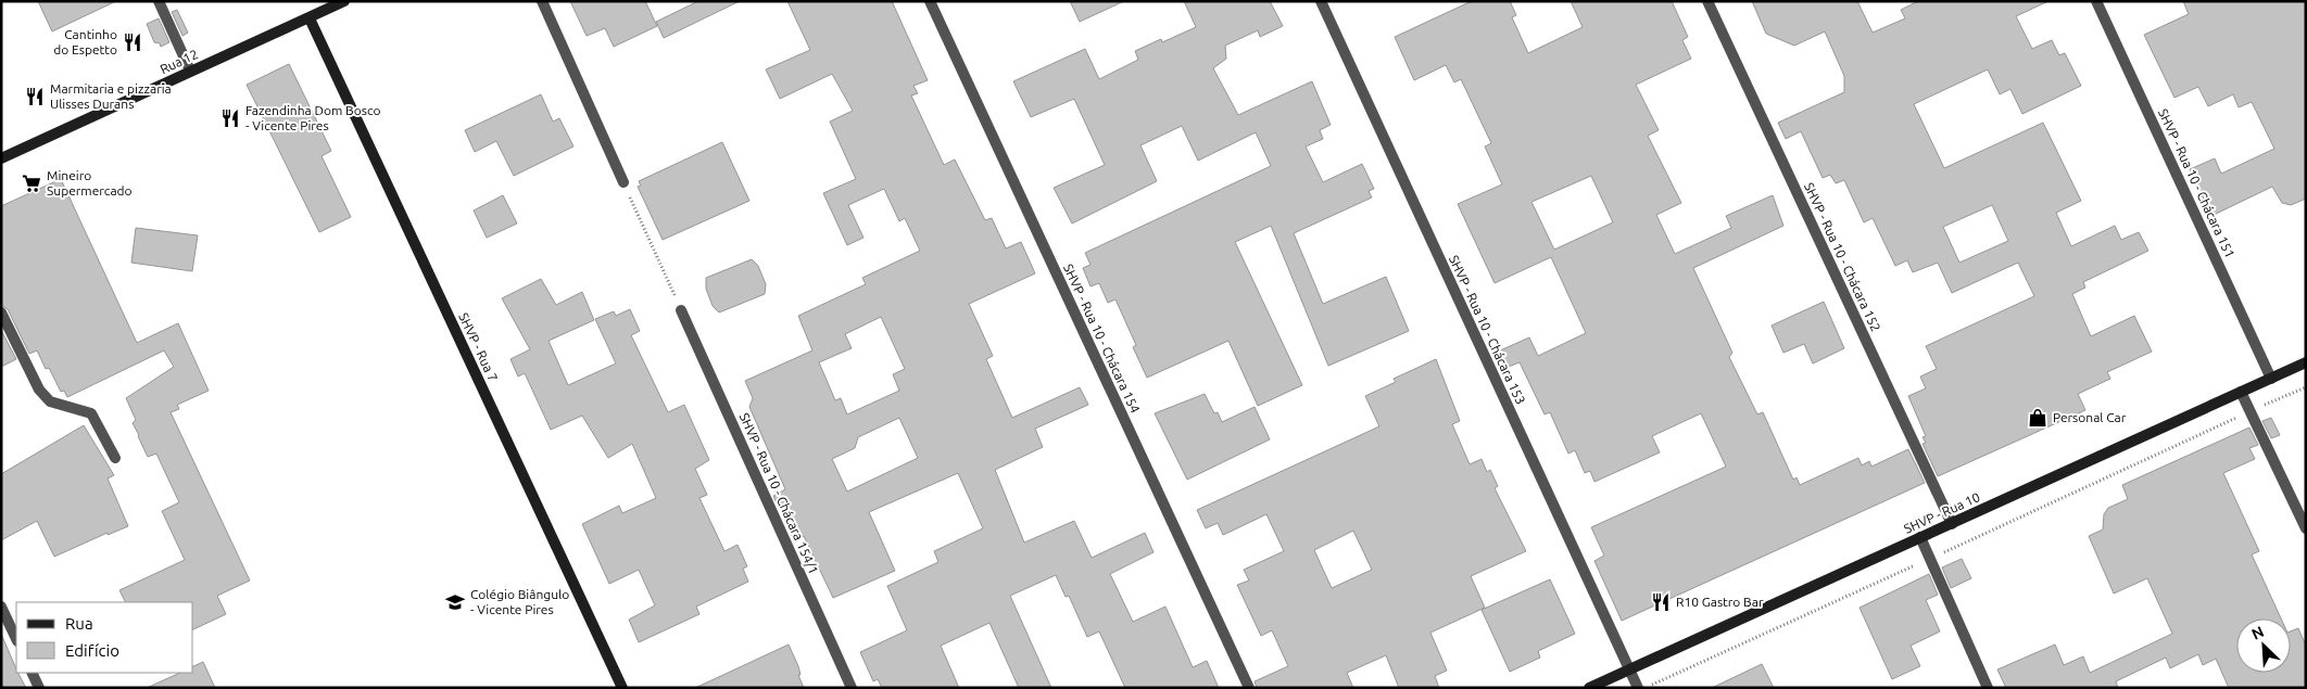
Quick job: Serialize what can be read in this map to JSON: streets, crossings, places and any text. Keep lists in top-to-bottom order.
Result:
{
  "streets": {
    "street": [
      "Rua 12",
      "SHVP - Rua 10 - Chácara 151",
      "SHVP - Rua 10 - Chácara 152",
      "SHVP - Rua 10 - Chácara 153",
      "SHVP - Rua 10 - Chácara 154",
      "SHVP - Rua 7",
      "SHVP - Rua 10 - Chácara 154/1",
      "SHVP - Rua 10"
    ]
  },
  "crossings": [
    ["Rua 12", "SHVP - Rua 7"],
    ["SHVP - Rua 10 - Chácara 151", "SHVP - Rua 10"],
    ["SHVP - Rua 10 - Chácara 152", "SHVP - Rua 10"],
    ["SHVP - Rua 10 - Chácara 153", "SHVP - Rua 10"]
  ],
  "places": {
    "restaurant": [
      "Cantinho do Espetto",
      "Marmitaria e pizzaria Ulisses Durans",
      "Fazendinha Dom Bosco - Vicente Pires",
      "R10 Gastro Bar"
    ],
    "supermarket": ["Mineiro Supermercado"],
    "shop": ["Personal Car"],
    "school or university": ["Colégio Biângulo - Vicente Pires"]
  },
  "legend": ["Rua", "Edifício"],
  "north": "top left"
}
